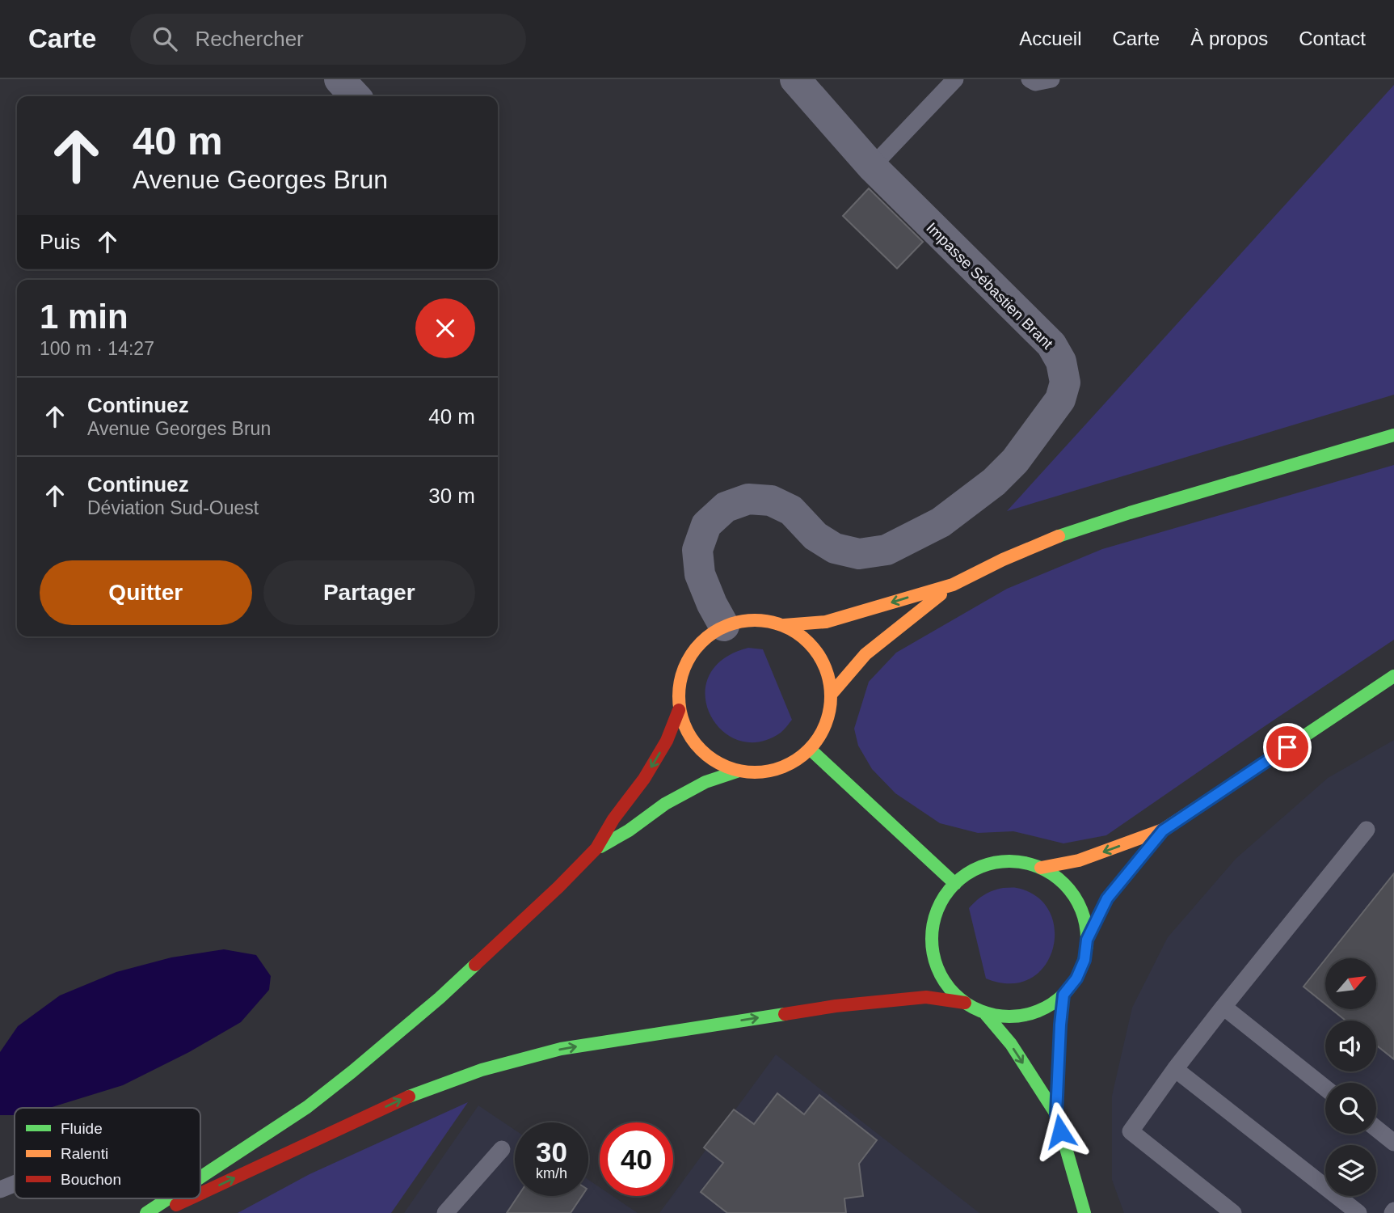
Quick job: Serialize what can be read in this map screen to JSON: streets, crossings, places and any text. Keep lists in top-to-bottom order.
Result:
{
  "streets": {
    "street": ["Impasse Sébastien Brant"]
  },
  "legend": ["Fluide", "Ralenti", "Bouchon"],
  "north": "top right",
  "page": {
    "header": "Carte",
    "search": "Rechercher",
    "nav": [
      "Accueil",
      "Carte",
      "À propos",
      "Contact"
    ],
    "turn": ["40 m", "Avenue Georges Brun"],
    "then": "Puis",
    "heading": ["1 min", "100 m · 14:27"],
    "list": [
      {
        "name": "Continuez",
        "note": "Avenue Georges Brun",
        "value": "40 m"
      },
      {
        "name": "Continuez",
        "note": "Déviation Sud-Ouest",
        "value": "30 m"
      }
    ],
    "buttons": ["Quitter", "Partager"],
    "speed": "30 km/h",
    "limit": "40"
  }
}
